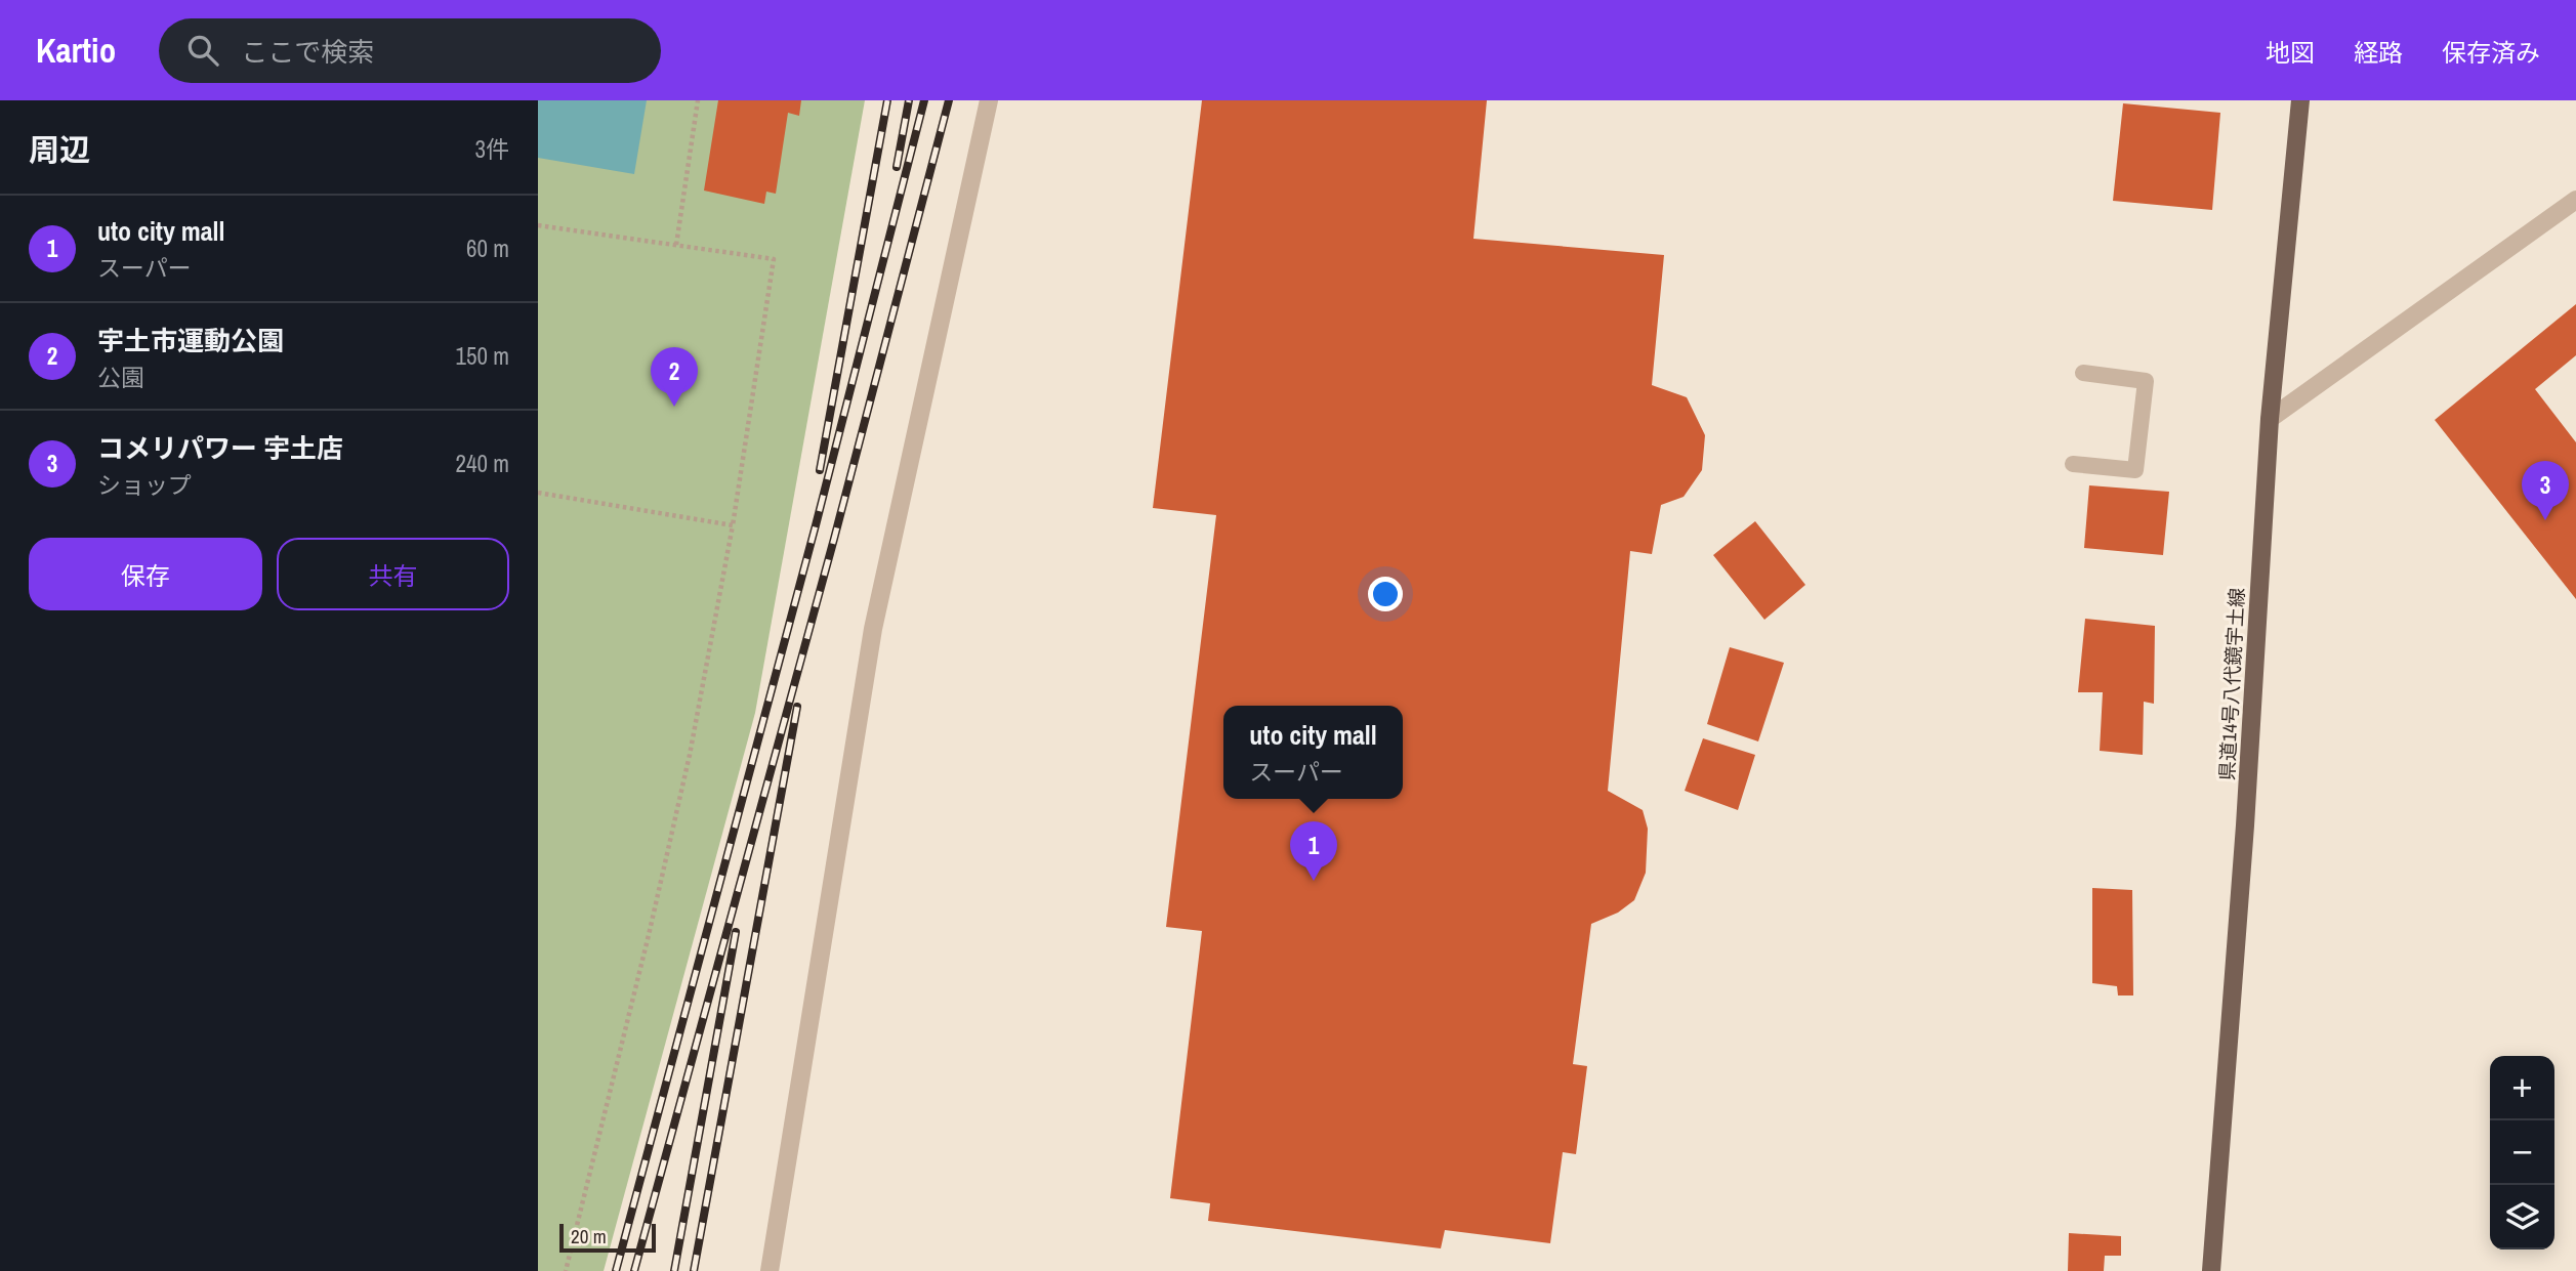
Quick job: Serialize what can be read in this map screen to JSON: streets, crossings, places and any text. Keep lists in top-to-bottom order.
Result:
{
  "streets": {
    "main road": ["県道14号八代鏡宇土線"]
  },
  "scale_bar": "20 m",
  "page": {
    "header": "Kartio",
    "search": "ここで検索",
    "nav": ["地図", "経路", "保存済み"],
    "heading": ["周辺", "3件"],
    "list": [
      {
        "mark": "1",
        "name": "uto city mall",
        "note": "スーパー",
        "value": "60 m"
      },
      {
        "mark": "2",
        "name": "宇土市運動公園",
        "note": "公園",
        "value": "150 m"
      },
      {
        "mark": "3",
        "name": "コメリパワー 宇土店",
        "note": "ショップ",
        "value": "240 m"
      }
    ],
    "pins": ["2", "3", "1"],
    "buttons": ["保存", "共有"],
    "popup": ["uto city mall", "スーパー"],
    "map_buttons": ["+", "−"],
    "scale": "20 m"
  }
}
